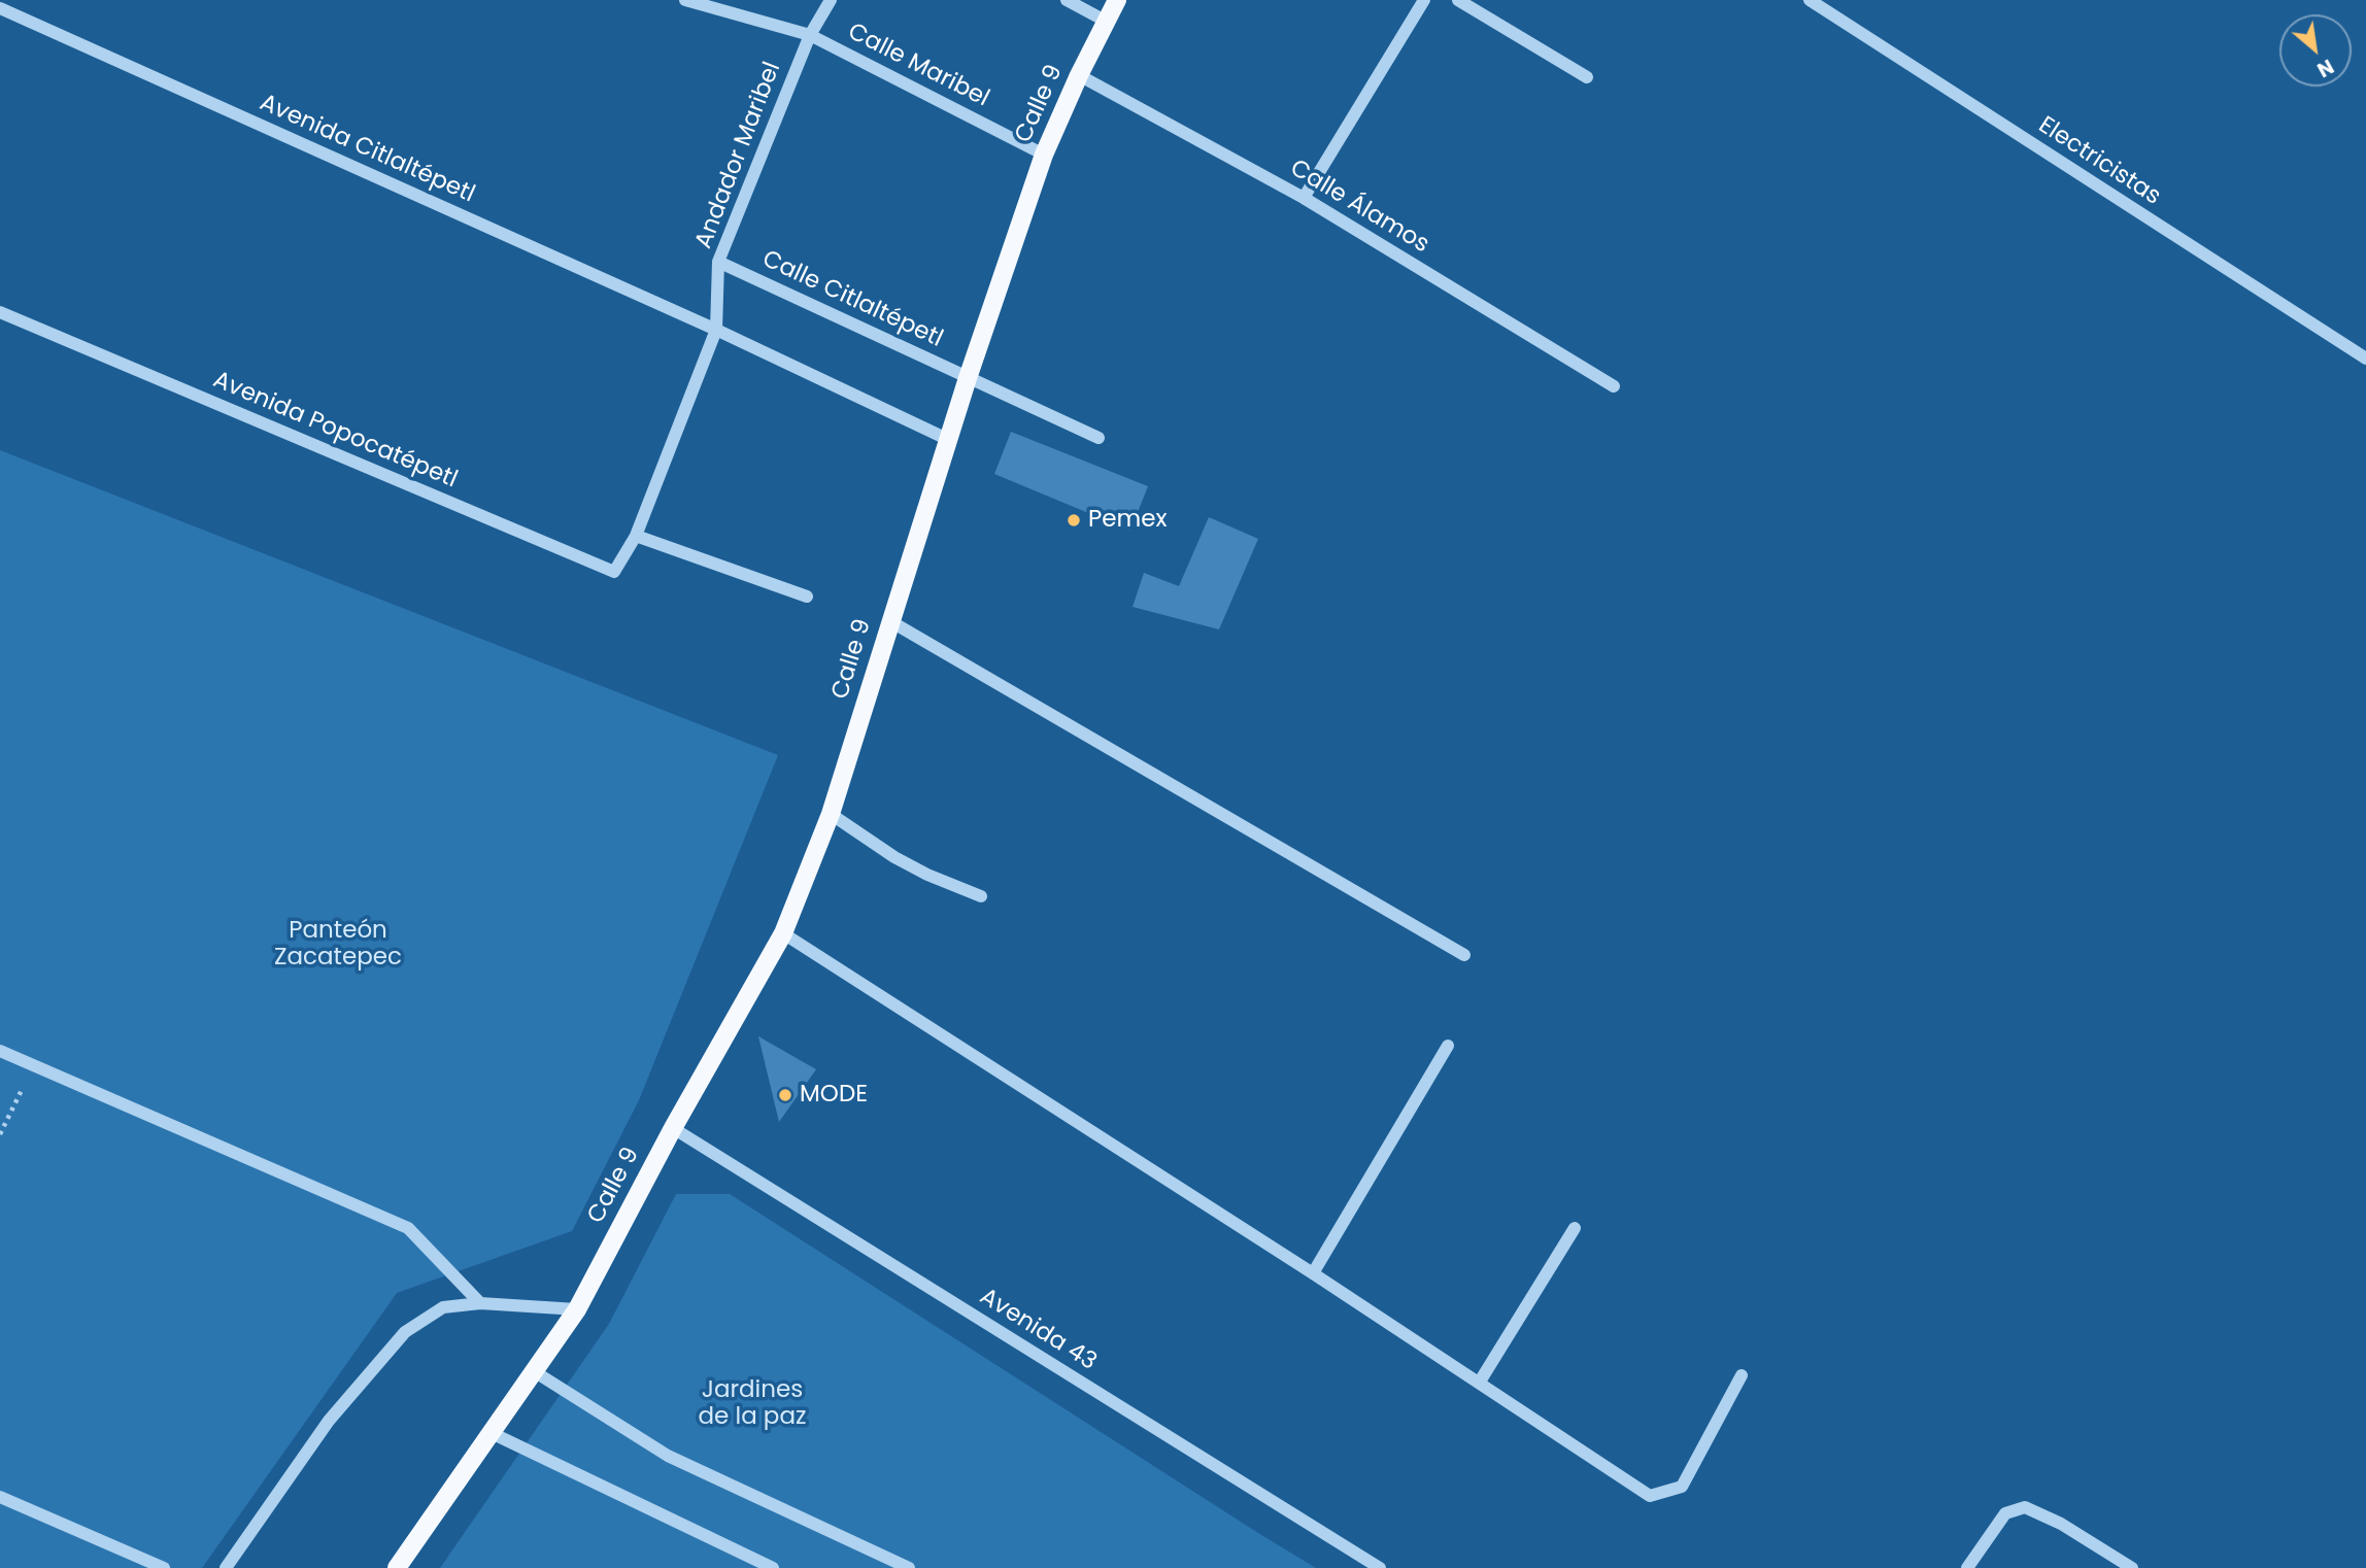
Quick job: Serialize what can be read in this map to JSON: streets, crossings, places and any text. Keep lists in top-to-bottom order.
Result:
{
  "streets": {
    "main road": ["Calle 9"],
    "street": [
      "Calle Maribel",
      "Avenida Citlaltépetl",
      "Andador Maribel",
      "Electricistas",
      "Calle Álamos",
      "Calle Citlaltépetl",
      "Avenida Popocatépetl",
      "Avenida 43"
    ]
  },
  "crossings": [
    ["Calle Maribel", "Calle 9"],
    ["Calle Maribel", "Andador Maribel"],
    ["Calle 9", "Avenida Citlaltépetl"],
    ["Calle 9", "Calle Álamos"],
    ["Calle 9", "Calle Citlaltépetl"],
    ["Calle 9", "Avenida 43"],
    ["Avenida Citlaltépetl", "Andador Maribel"],
    ["Andador Maribel", "Calle Citlaltépetl"],
    ["Andador Maribel", "Avenida Popocatépetl"]
  ],
  "parks": ["Panteón Zacatepec", "Jardines de la paz"],
  "places": ["Pemex", "MODE"],
  "north": "bottom right"
}
